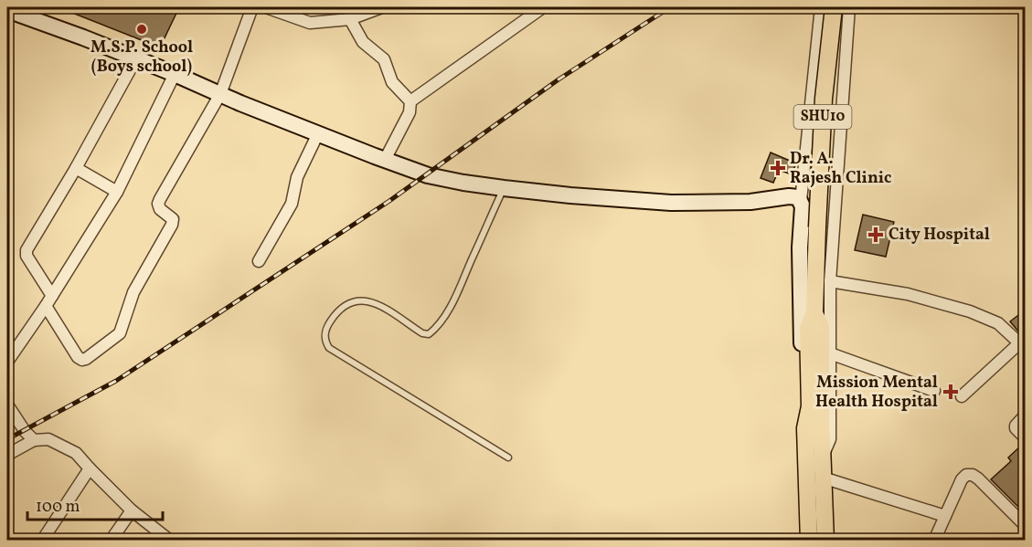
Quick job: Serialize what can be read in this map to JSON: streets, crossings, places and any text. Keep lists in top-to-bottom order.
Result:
{
  "streets": {
    "main road": ["SHU10"]
  },
  "places": {
    "other": ["M.S.P. School (Boys school)"],
    "health": ["Dr. A. Rajesh Clinic", "City Hospital", "Mission Mental Health Hospital"]
  },
  "scale_bar": "100 m"
}
